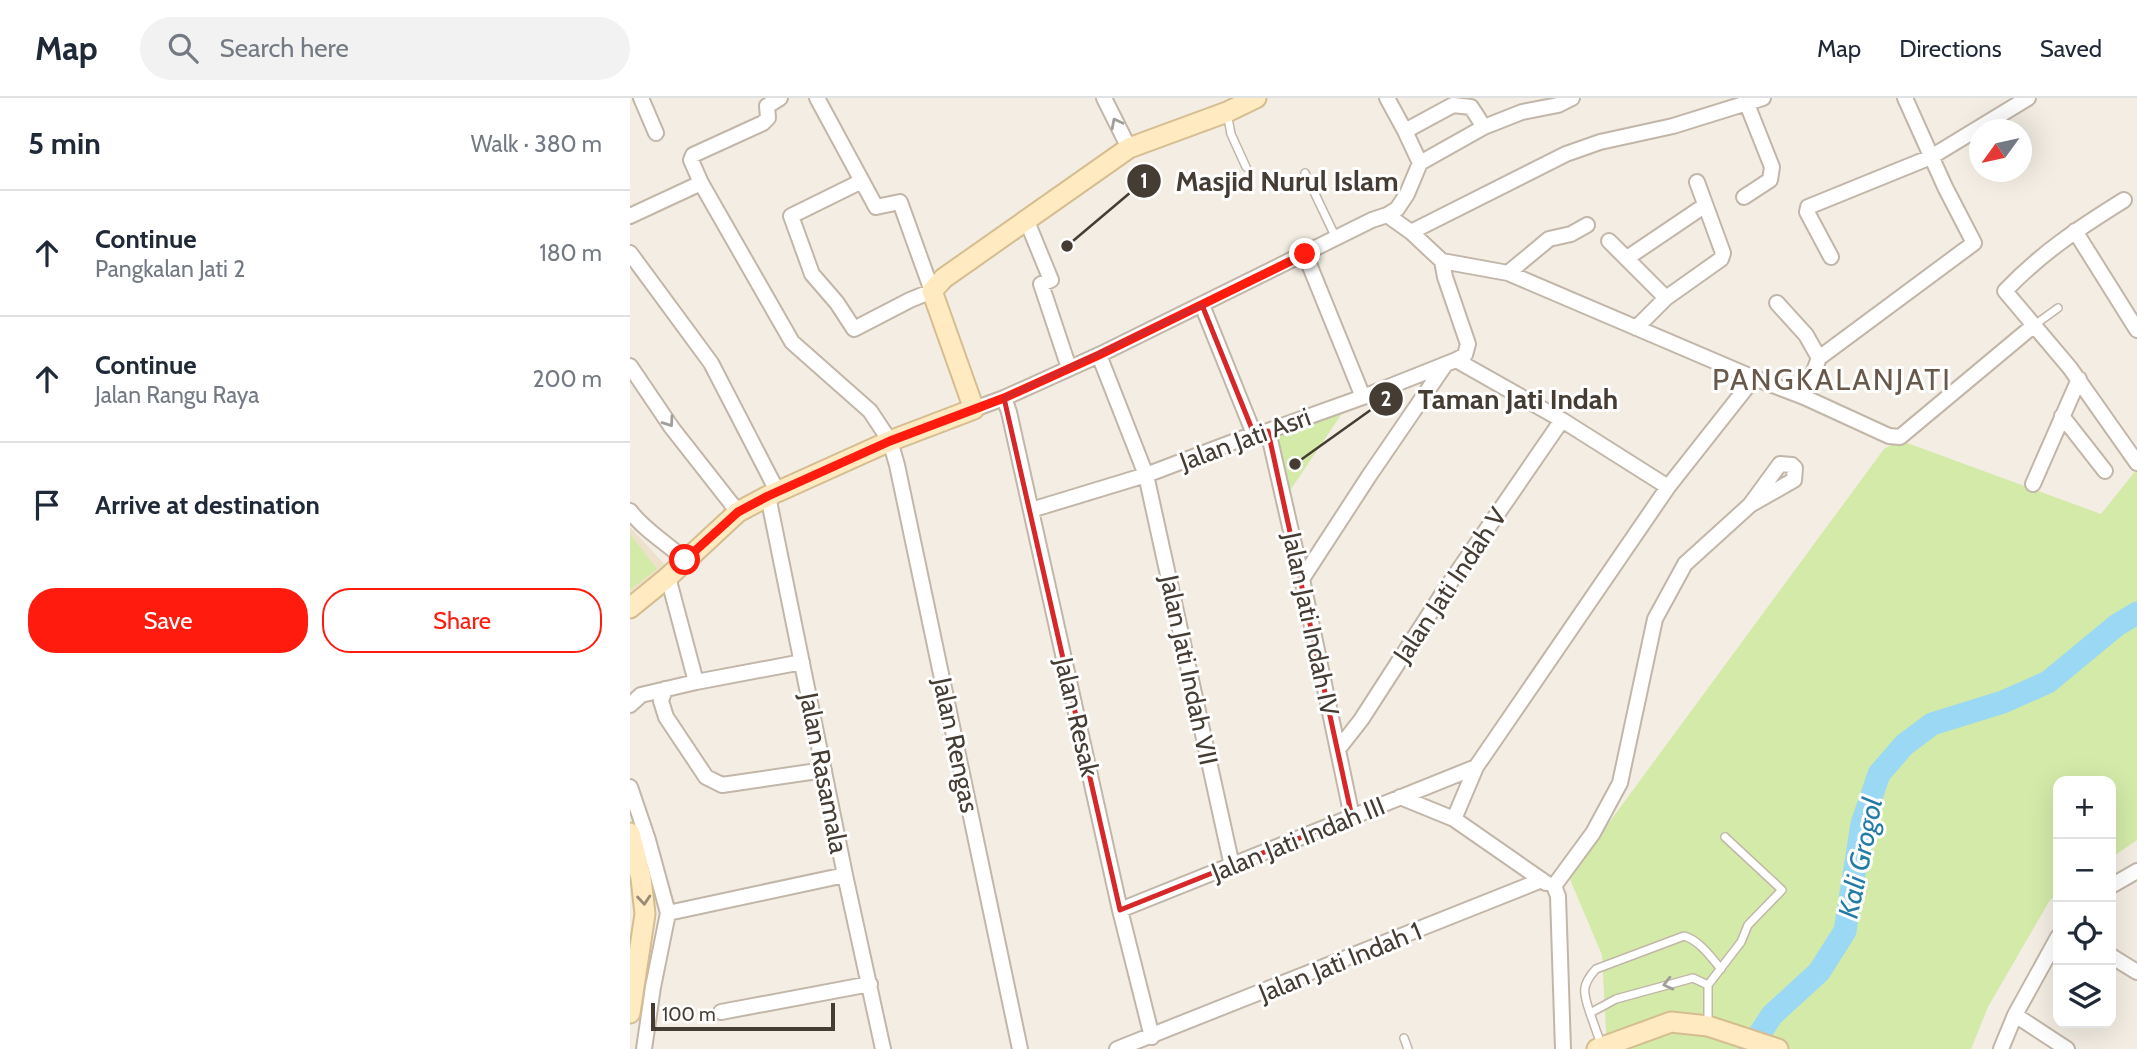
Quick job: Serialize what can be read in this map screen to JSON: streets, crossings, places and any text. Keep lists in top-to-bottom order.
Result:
{
  "streets": {
    "street": [
      "Jalan Jati Asri",
      "Jalan Jati Indah V",
      "Jalan Jati Indah IV",
      "Jalan Jati Indah VII",
      "Jalan Resak",
      "Jalan Rengas",
      "Jalan Rasamala",
      "Jalan Jati Indah III",
      "Jalan Jati Indah 1"
    ]
  },
  "crossings": [
    ["Jalan Jati Asri", "Jalan Jati Indah IV"],
    ["Jalan Jati Asri", "Jalan Jati Indah VII"],
    ["Jalan Jati Asri", "Jalan Resak"],
    ["Jalan Jati Indah V", "Jalan Jati Indah IV"],
    ["Jalan Jati Indah IV", "Jalan Jati Indah III"],
    ["Jalan Jati Indah VII", "Jalan Jati Indah III"],
    ["Jalan Resak", "Jalan Jati Indah III"],
    ["Jalan Resak", "Jalan Jati Indah 1"]
  ],
  "districts": ["PANGKALANJATI"],
  "water": ["Kali Grogol"],
  "places": ["Masjid Nurul Islam", "Taman Jati Indah"],
  "scale_bar": "100 m",
  "north": "bottom left",
  "page": {
    "header": "Map",
    "search": "Search here",
    "nav": ["Map", "Directions", "Saved"],
    "heading": ["5 min", "Walk · 380 m"],
    "list": [
      ["Continue", "Pangkalan Jati 2", "180 m"],
      ["Continue", "Jalan Rangu Raya", "200 m"],
      "Arrive at destination"
    ],
    "buttons": ["Save", "Share"],
    "map_buttons": ["+", "−"],
    "scale": "100 m"
  }
}
